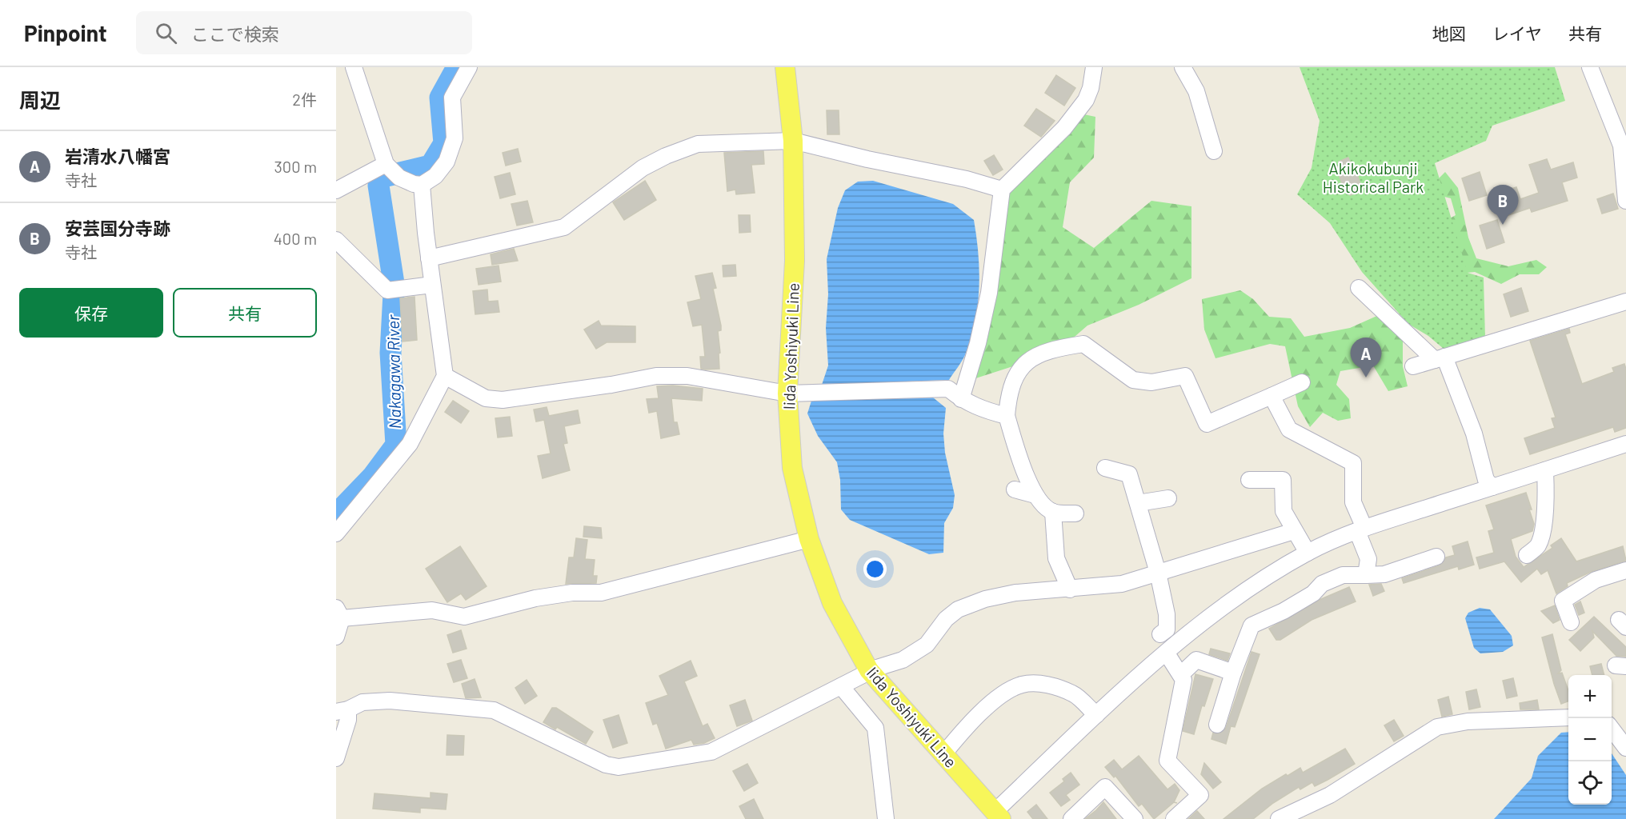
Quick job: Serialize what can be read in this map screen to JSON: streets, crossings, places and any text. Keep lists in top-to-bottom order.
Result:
{
  "streets": {
    "main road": ["Iida Yoshiyuki Line"]
  },
  "water": ["Nakagawa River"],
  "parks": ["Akikokubunji Historical Park"],
  "page": {
    "header": "Pinpoint",
    "search": "ここで検索",
    "nav": ["地図", "レイヤ", "共有"],
    "heading": ["周辺", "2件"],
    "list": [
      {
        "mark": "A",
        "name": "岩清水八幡宮",
        "note": "寺社",
        "value": "300 m"
      },
      {
        "mark": "B",
        "name": "安芸国分寺跡",
        "note": "寺社",
        "value": "400 m"
      }
    ],
    "pins": ["B", "A"],
    "buttons": ["保存", "共有"],
    "map_buttons": ["+", "−"]
  }
}
